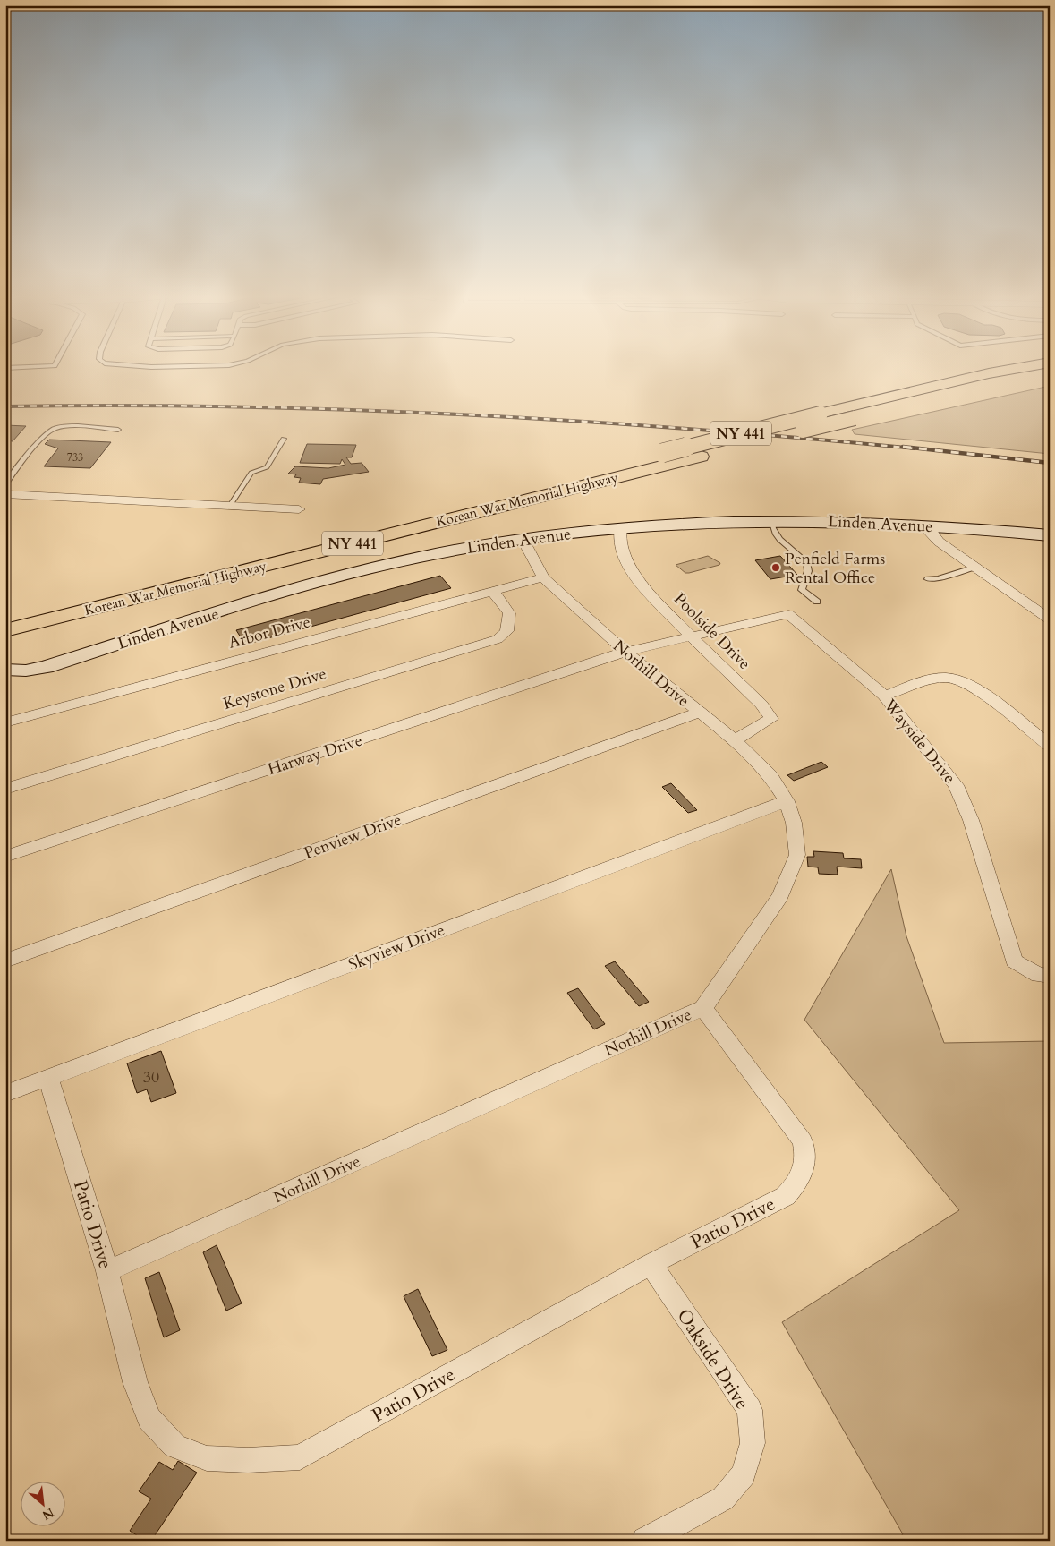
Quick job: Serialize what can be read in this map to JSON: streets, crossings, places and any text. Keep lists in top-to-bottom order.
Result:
{
  "streets": {
    "main road": ["NY 441", "Korean War Memorial Highway"],
    "street": [
      "Linden Avenue",
      "Poolside Drive",
      "Arbor Drive",
      "Norhill Drive",
      "Keystone Drive",
      "Wayside Drive",
      "Harway Drive",
      "Penview Drive",
      "Skyview Drive",
      "Patio Drive",
      "Oakside Drive"
    ]
  },
  "crossings": [
    ["Linden Avenue", "Poolside Drive"],
    ["Linden Avenue", "Norhill Drive"],
    ["Poolside Drive", "Norhill Drive"],
    ["Poolside Drive", "Wayside Drive"],
    ["Poolside Drive", "Harway Drive"],
    ["Arbor Drive", "Norhill Drive"],
    ["Arbor Drive", "Keystone Drive"],
    ["Norhill Drive", "Harway Drive"],
    ["Norhill Drive", "Penview Drive"],
    ["Norhill Drive", "Skyview Drive"],
    ["Norhill Drive", "Patio Drive"],
    ["Wayside Drive", "Harway Drive"],
    ["Skyview Drive", "Patio Drive"],
    ["Patio Drive", "Oakside Drive"]
  ],
  "places": ["Penfield Farms Rental Office"],
  "house_numbers": ["733", "30"],
  "north": "bottom right"
}
